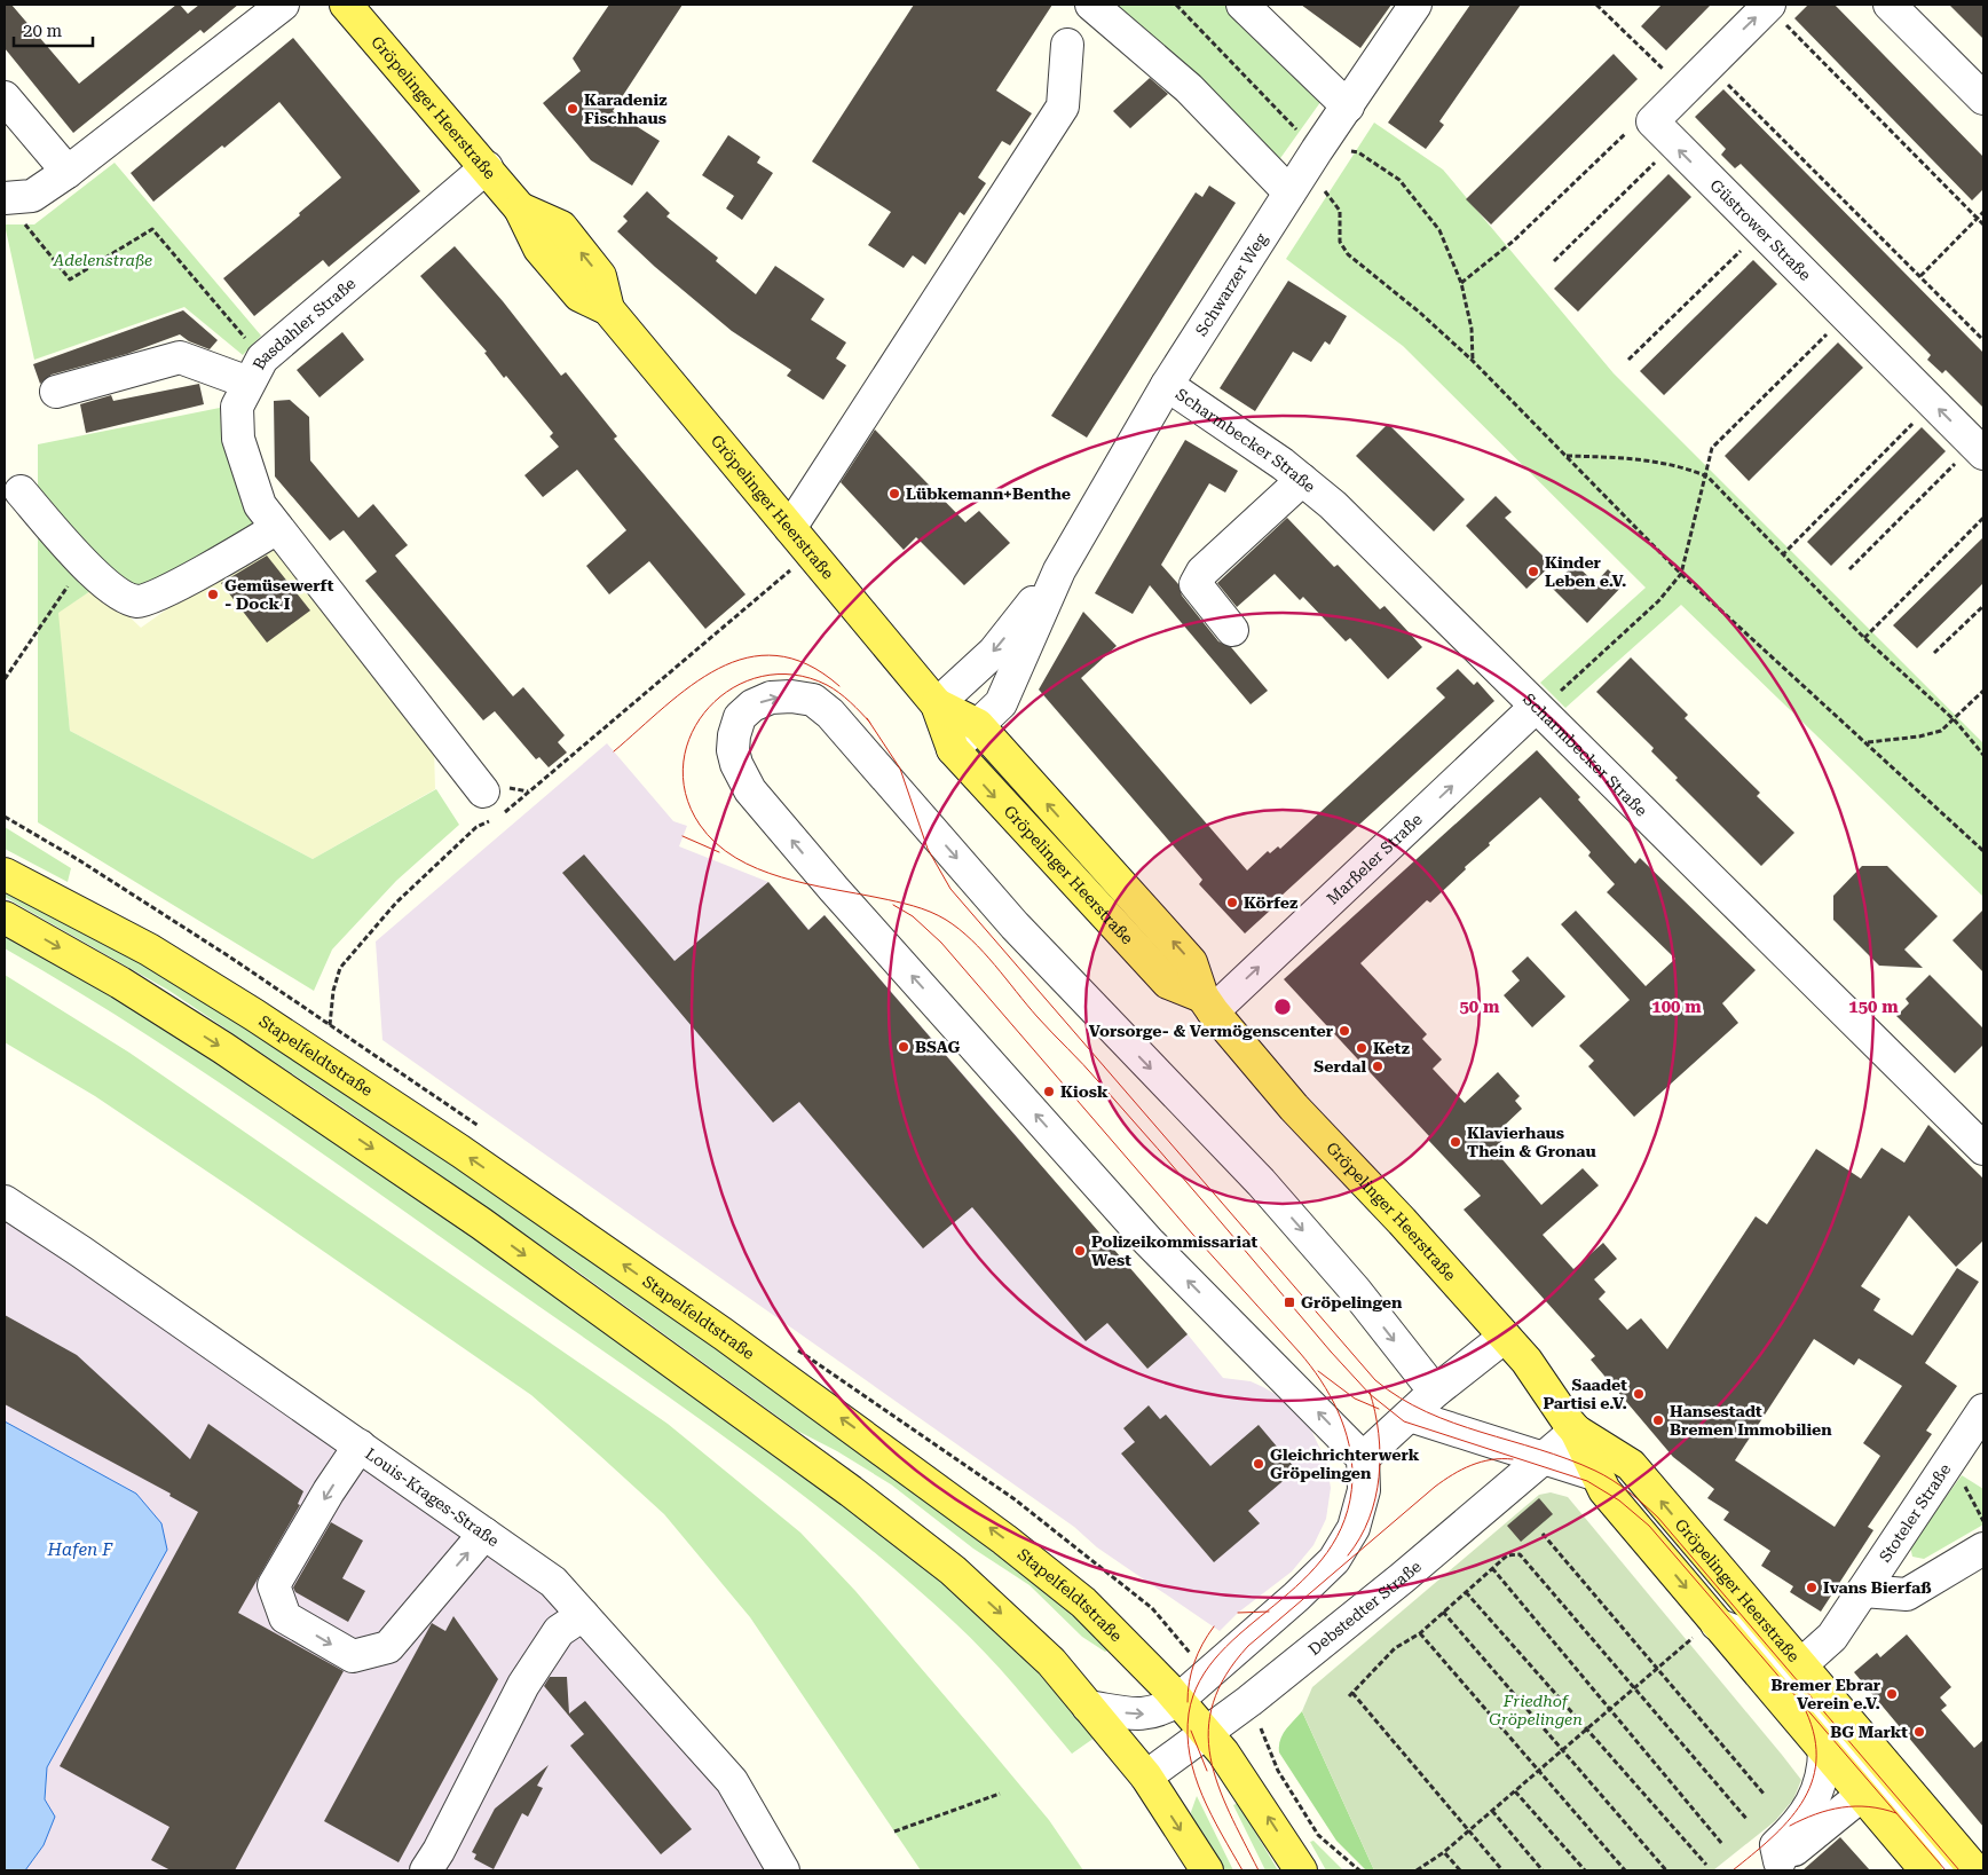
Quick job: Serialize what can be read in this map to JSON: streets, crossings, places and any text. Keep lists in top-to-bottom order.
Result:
{
  "streets": {
    "main road": ["Gröpelinger Heerstraße", "Stapelfeldtstraße"],
    "street": [
      "Güstrower Straße",
      "Schwarzer Weg",
      "Basdahler Straße",
      "Scharmbecker Straße",
      "Marßeler Straße",
      "Louis-Krages-Straße",
      "Stoteler Straße",
      "Debstedter Straße"
    ]
  },
  "crossings": [
    ["Gröpelinger Heerstraße", "Schwarzer Weg"],
    ["Gröpelinger Heerstraße", "Basdahler Straße"],
    ["Gröpelinger Heerstraße", "Marßeler Straße"],
    ["Gröpelinger Heerstraße", "Stoteler Straße"],
    ["Gröpelinger Heerstraße", "Debstedter Straße"],
    ["Schwarzer Weg", "Scharmbecker Straße"],
    ["Scharmbecker Straße", "Marßeler Straße"],
    ["Stapelfeldtstraße", "Debstedter Straße"]
  ],
  "one_way": ["Marßeler Straße"],
  "water": ["Hafen F"],
  "parks": ["Adelenstraße", "Friedhof Gröpelingen"],
  "places": {
    "other": [
      "Karadeniz Fischhaus",
      "Lübkemann+Benthe",
      "Kinder Leben e.V.",
      "Gemüsewerft - Dock I",
      "Körfez",
      "Vorsorge- & Vermögenscenter",
      "BSAG",
      "Ketz",
      "Serdal",
      "Kiosk",
      "Klavierhaus Thein & Gronau",
      "Polizeikommissariat West",
      "Saadet Partisi e.V.",
      "Hansestadt Bremen Immobilien",
      "Gleichrichterwerk Gröpelingen",
      "Ivans Bierfaß",
      "Bremer Ebrar Verein e.V.",
      "BG Markt"
    ],
    "transit": ["Gröpelingen"]
  },
  "scale_bar": "20 m",
  "rings": ["50 m", "100 m", "150 m"]
}
